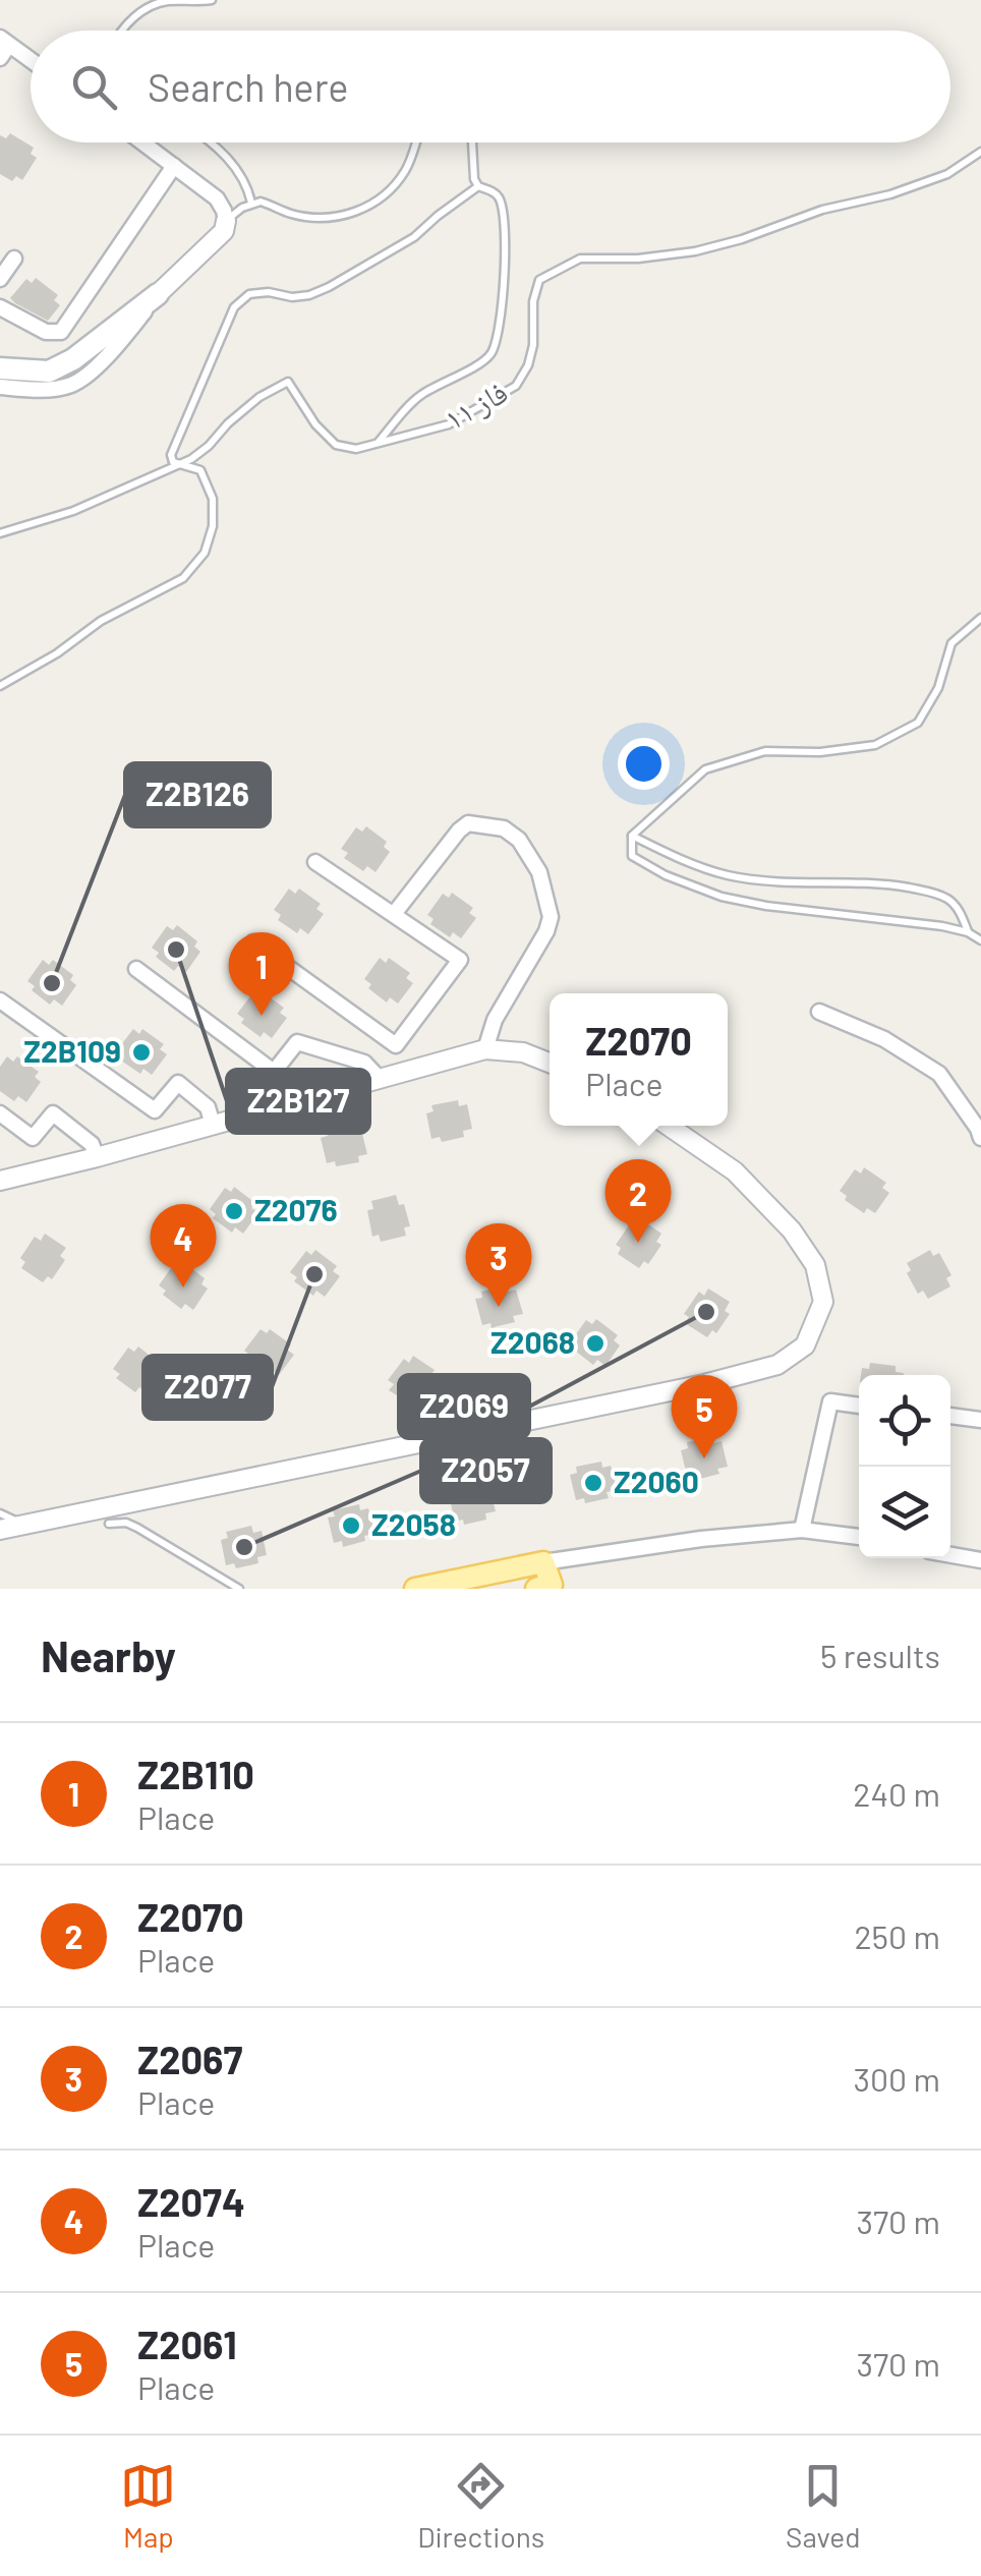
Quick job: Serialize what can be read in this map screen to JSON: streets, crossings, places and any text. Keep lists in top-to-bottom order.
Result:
{
  "streets": {
    "lane": ["فاز ۱۱"]
  },
  "places": [
    "Z2B127",
    "Z2B126",
    "Z2B109",
    "Z2076",
    "Z2077",
    "Z2069",
    "Z2068",
    "Z2060",
    "Z2058",
    "Z2057"
  ],
  "page": {
    "search": "Search here",
    "pins": [
      "1",
      "2",
      "4",
      "3",
      "5"
    ],
    "popup": ["Z2070", "Place"],
    "heading": ["Nearby", "5 results"],
    "list": [
      {
        "mark": "1",
        "name": "Z2B110",
        "note": "Place",
        "value": "240 m"
      },
      {
        "mark": "2",
        "name": "Z2070",
        "note": "Place",
        "value": "250 m"
      },
      {
        "mark": "3",
        "name": "Z2067",
        "note": "Place",
        "value": "300 m"
      },
      {
        "mark": "4",
        "name": "Z2074",
        "note": "Place",
        "value": "370 m"
      },
      {
        "mark": "5",
        "name": "Z2061",
        "note": "Place",
        "value": "370 m"
      }
    ],
    "nav": ["Map", "Directions", "Saved"]
  }
}
